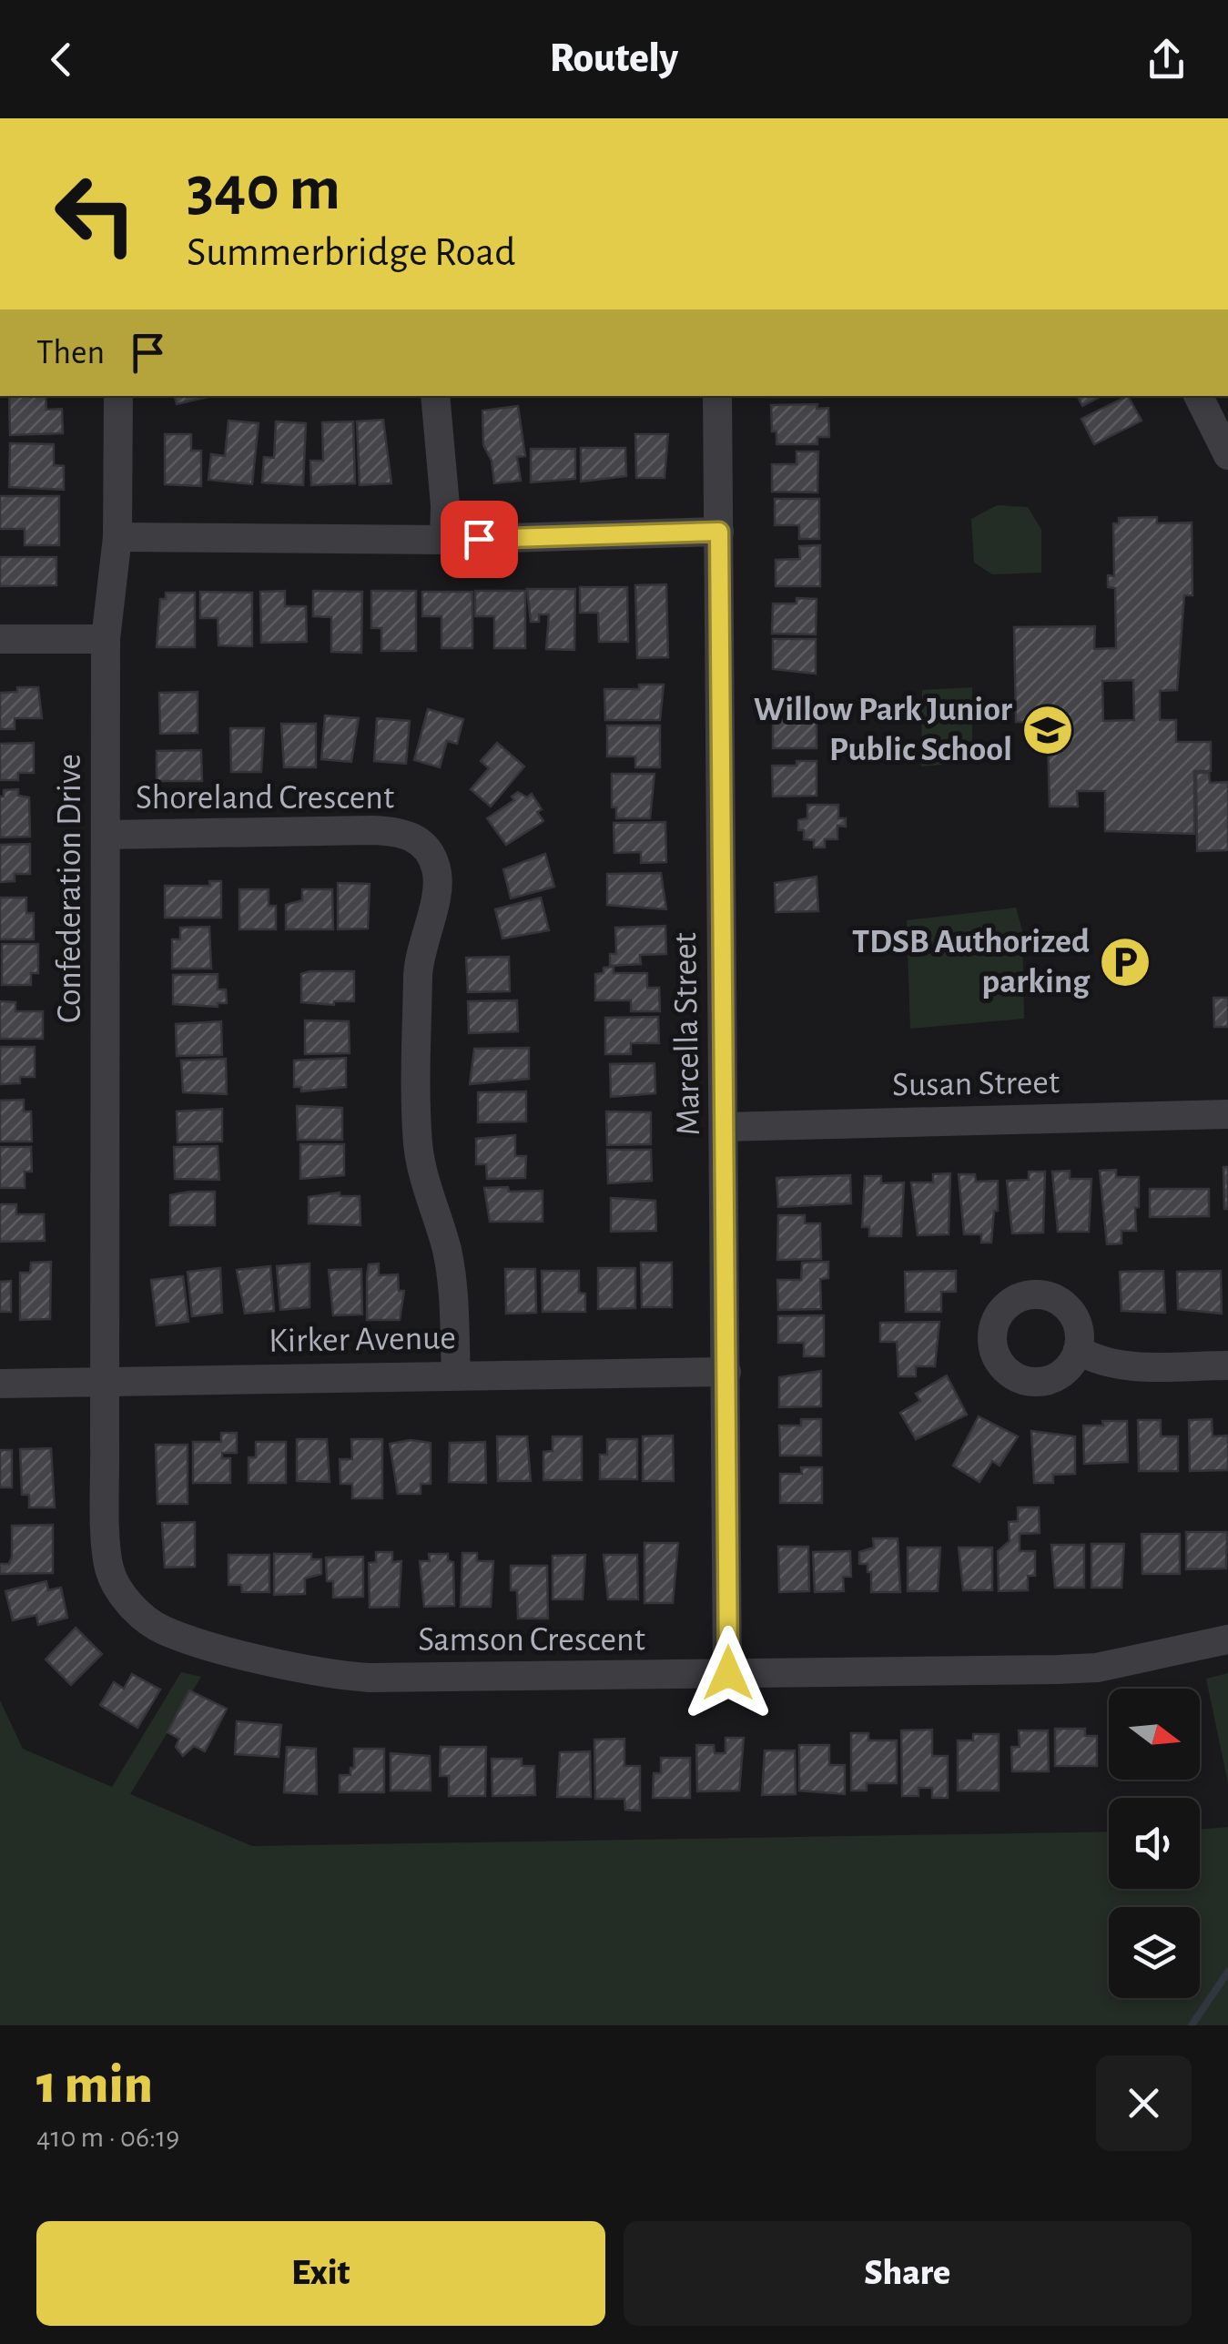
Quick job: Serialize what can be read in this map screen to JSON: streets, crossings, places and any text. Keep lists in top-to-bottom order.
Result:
{
  "streets": {
    "street": [
      "Shoreland Crescent",
      "Confederation Drive",
      "Marcella Street",
      "Susan Street",
      "Kirker Avenue",
      "Samson Crescent"
    ]
  },
  "crossings": [
    ["Shoreland Crescent", "Confederation Drive"],
    ["Shoreland Crescent", "Kirker Avenue"],
    ["Confederation Drive", "Kirker Avenue"],
    ["Confederation Drive", "Samson Crescent"],
    ["Marcella Street", "Susan Street"],
    ["Marcella Street", "Kirker Avenue"],
    ["Marcella Street", "Samson Crescent"],
    ["Kirker Avenue", "Samson Crescent"]
  ],
  "places": {
    "school or university": ["Willow Park Junior Public School"],
    "parking": ["TDSB Authorized parking"]
  },
  "north": "right",
  "page": {
    "header": "Routely",
    "turn": ["340 m", "Summerbridge Road"],
    "then": "Then",
    "heading": ["1 min", "410 m · 06:19"],
    "buttons": ["Exit", "Share"]
  }
}
